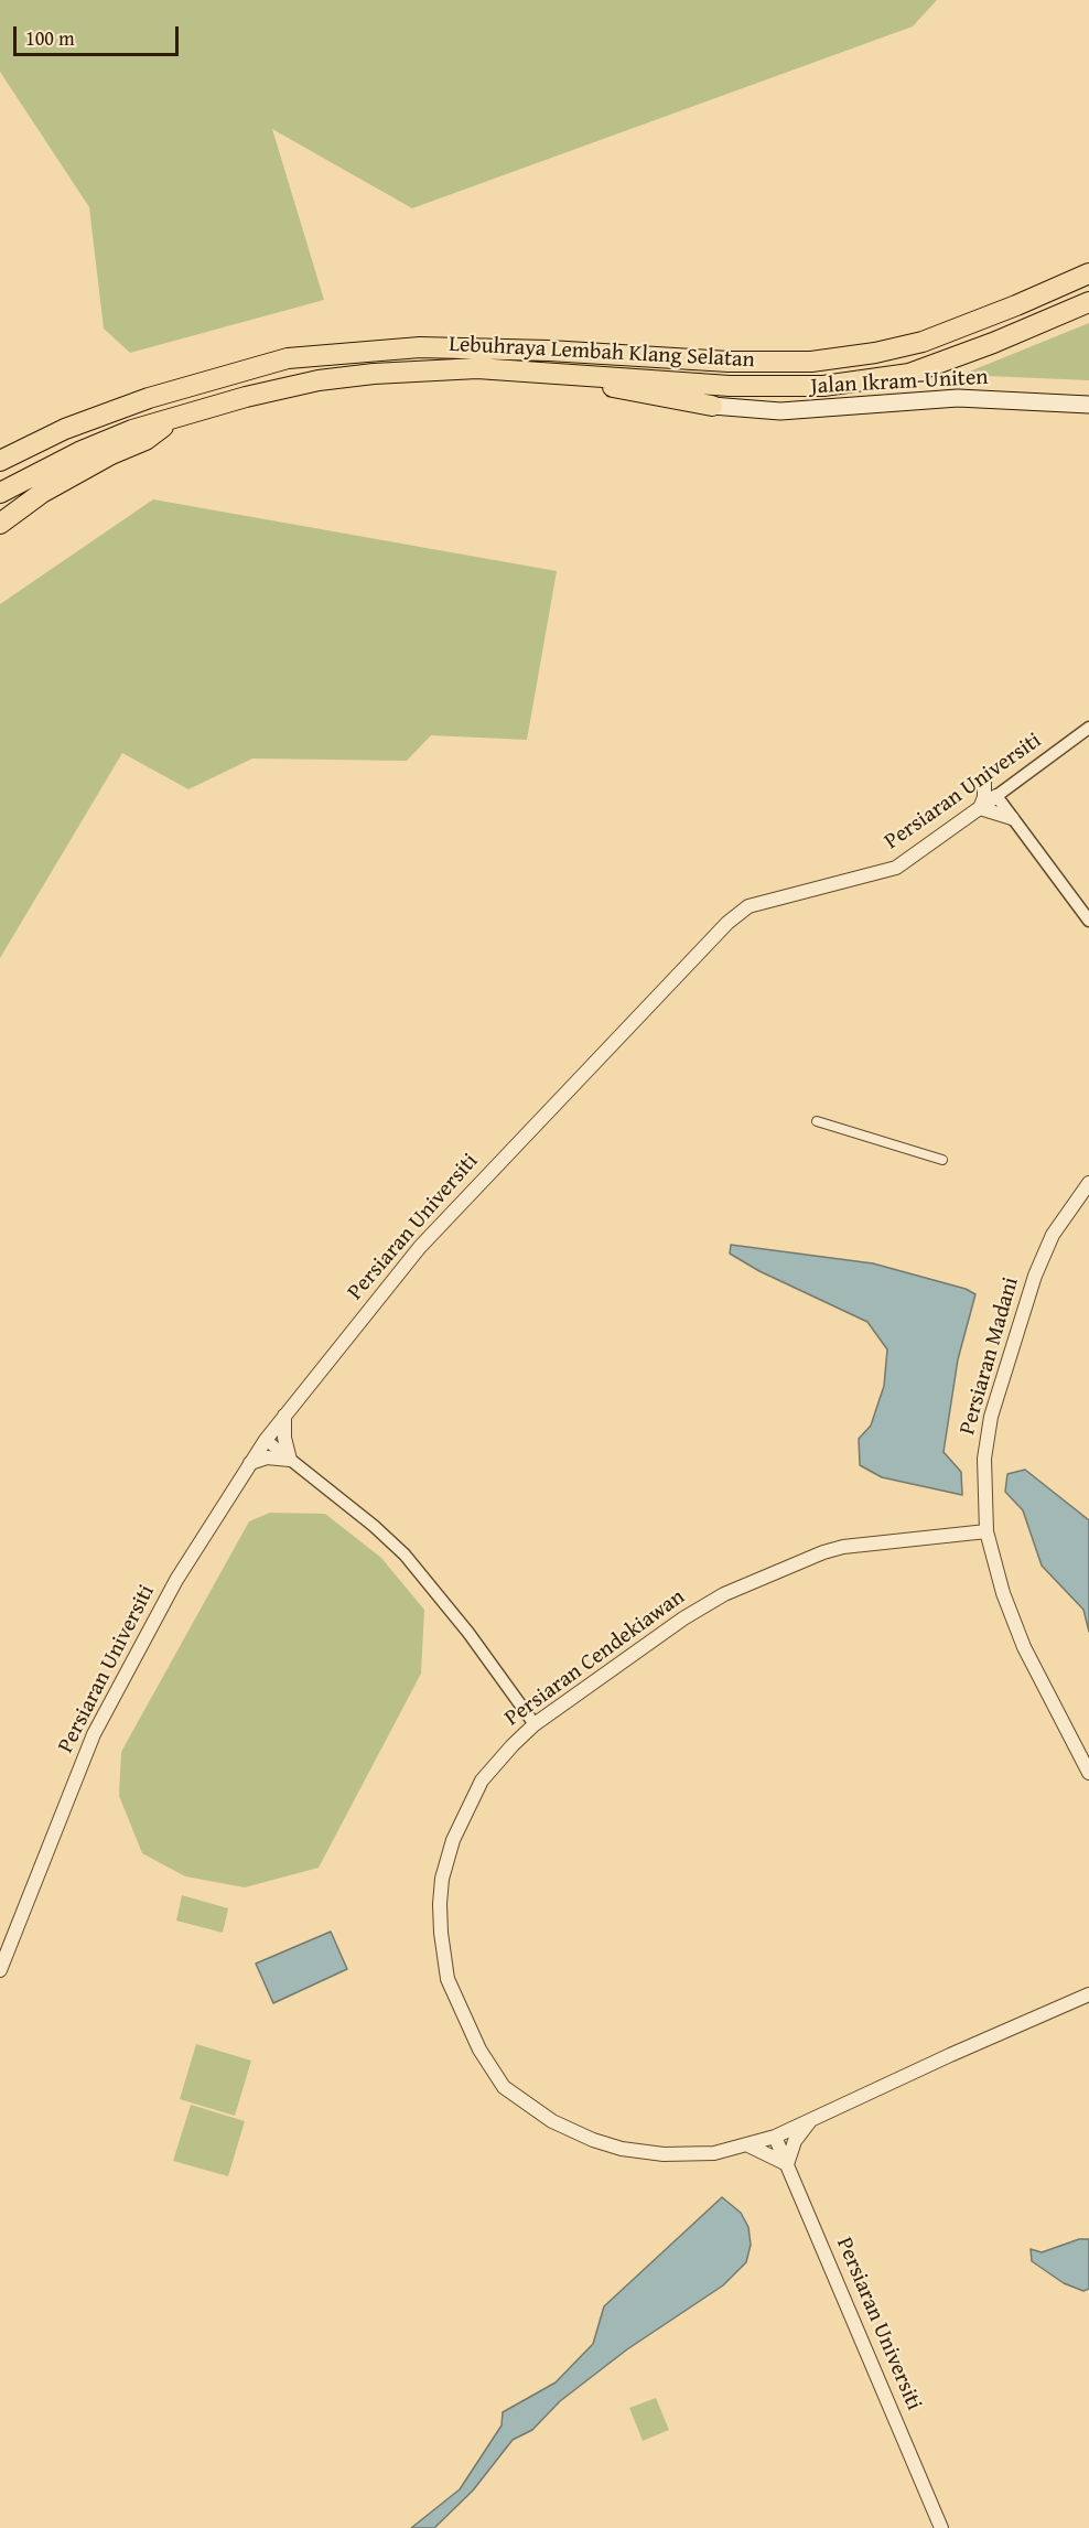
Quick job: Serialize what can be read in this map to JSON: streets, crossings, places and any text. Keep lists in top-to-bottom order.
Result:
{
  "streets": {
    "highway": ["Lebuhraya Lembah Klang Selatan"],
    "main road": ["Jalan Ikram-Uniten"],
    "street": ["Persiaran Universiti", "Persiaran Madani", "Persiaran Cendekiawan"]
  },
  "crossings": [
    ["Persiaran Universiti", "Persiaran Cendekiawan"],
    ["Persiaran Madani", "Persiaran Cendekiawan"]
  ],
  "scale_bar": "100 m"
}
